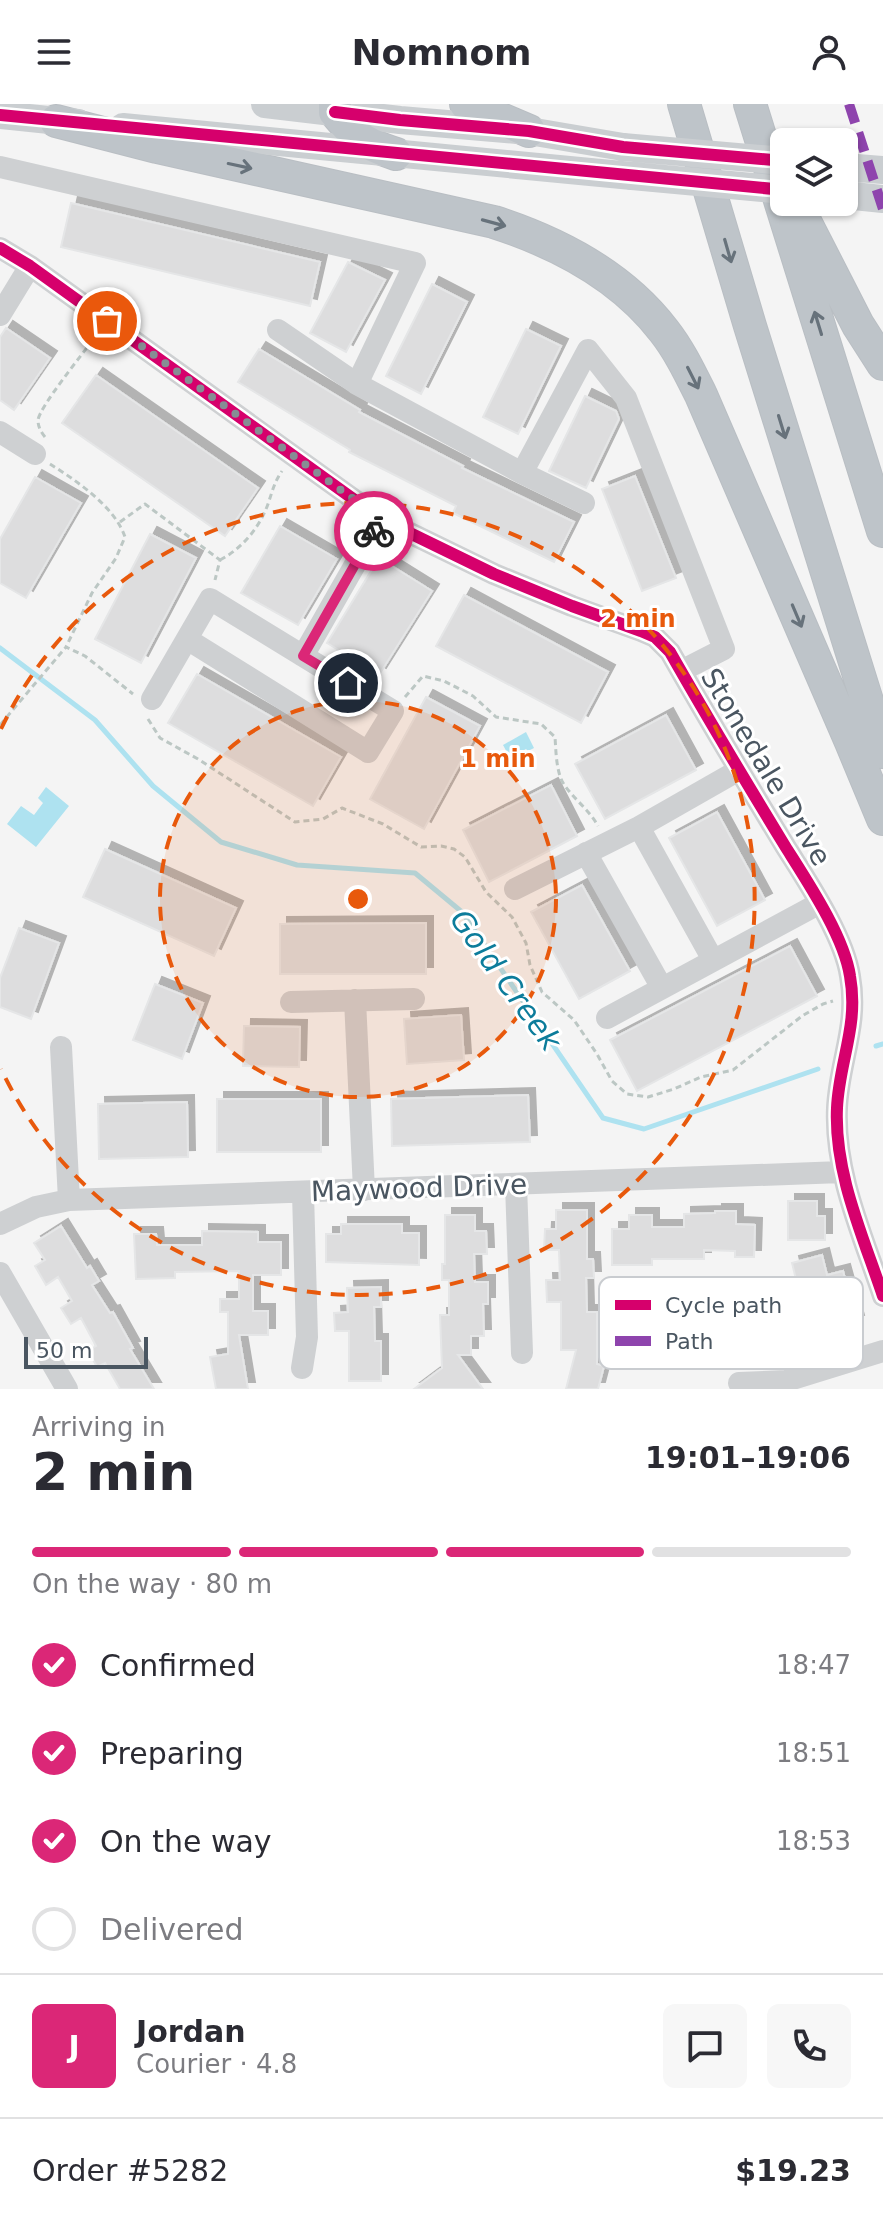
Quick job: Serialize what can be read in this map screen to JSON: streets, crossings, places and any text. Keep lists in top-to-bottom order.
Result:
{
  "streets": {
    "street": ["Stonedale Drive", "Maywood Drive"]
  },
  "crossings": [
    ["Stonedale Drive", "Maywood Drive"]
  ],
  "water": ["Gold Creek"],
  "legend": ["Cycle path", "Path"],
  "scale_bar": "50 m",
  "page": {
    "header": "Nomnom",
    "scale": "50 m",
    "heading": ["2 min", "Arriving in", "19:01–19:06"],
    "panel": [
      "Jordan",
      "Courier · 4.8",
      "Order #5282",
      "$19.23"
    ],
    "bar": "On the way · 80 m",
    "list": [
      ["Confirmed", "18:47"],
      ["Preparing", "18:51"],
      ["On the way", "18:53"],
      "Delivered"
    ],
    "round": "J"
  },
  "rings": ["2 min", "1 min"]
}
